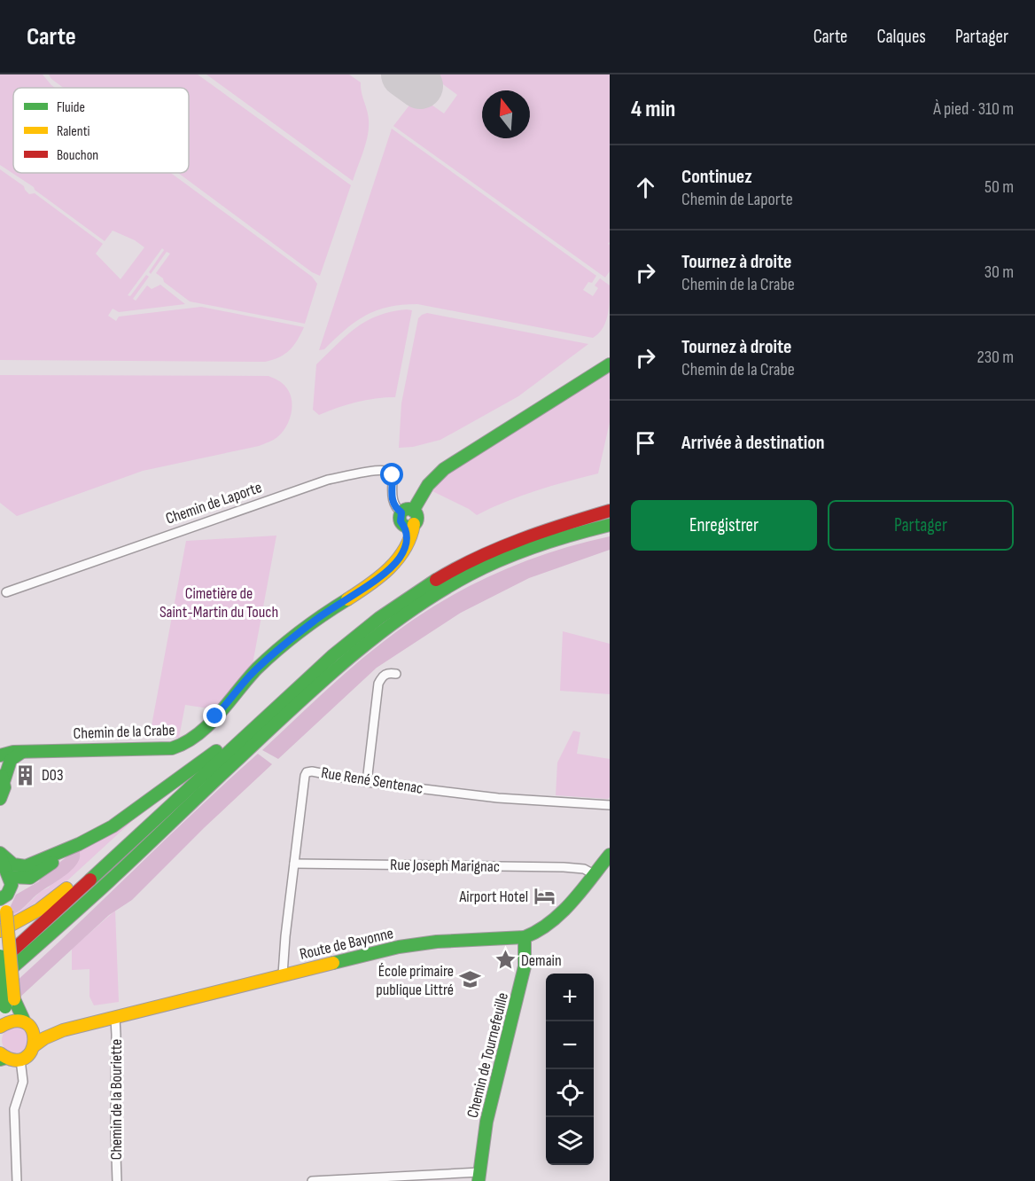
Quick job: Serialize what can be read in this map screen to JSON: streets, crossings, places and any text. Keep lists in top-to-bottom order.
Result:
{
  "streets": {
    "main road": [
      "Chemin de Laporte",
      "Chemin de la Crabe",
      "Route de Bayonne",
      "Chemin de Tournefeuille"
    ],
    "street": ["Rue René Sentenac", "Rue Joseph Marignac", "Chemin de la Bouriette"]
  },
  "crossings": [
    ["Chemin de Laporte", "Chemin de la Crabe"],
    ["Rue René Sentenac", "Rue Joseph Marignac"],
    ["Rue René Sentenac", "Route de Bayonne"],
    ["Rue Joseph Marignac", "Route de Bayonne"],
    ["Route de Bayonne", "Chemin de Tournefeuille"],
    ["Route de Bayonne", "Chemin de la Bouriette"]
  ],
  "parks": ["Cimetière de Saint-Martin du Touch"],
  "places": {
    "building": ["D03"],
    "hotel": ["Airport Hotel"],
    "place": ["Demain"],
    "school or university": ["École primaire publique Littré"]
  },
  "legend": ["Fluide", "Ralenti", "Bouchon"],
  "north": "top",
  "page": {
    "header": "Carte",
    "nav": ["Carte", "Calques", "Partager"],
    "heading": ["4 min", "À pied · 310 m"],
    "list": [
      ["Continuez", "Chemin de Laporte", "50 m"],
      ["Tournez à droite", "Chemin de la Crabe", "30 m"],
      ["Tournez à droite", "Chemin de la Crabe", "230 m"],
      "Arrivée à destination"
    ],
    "buttons": ["Enregistrer", "Partager"],
    "map_buttons": ["+", "−"]
  }
}
